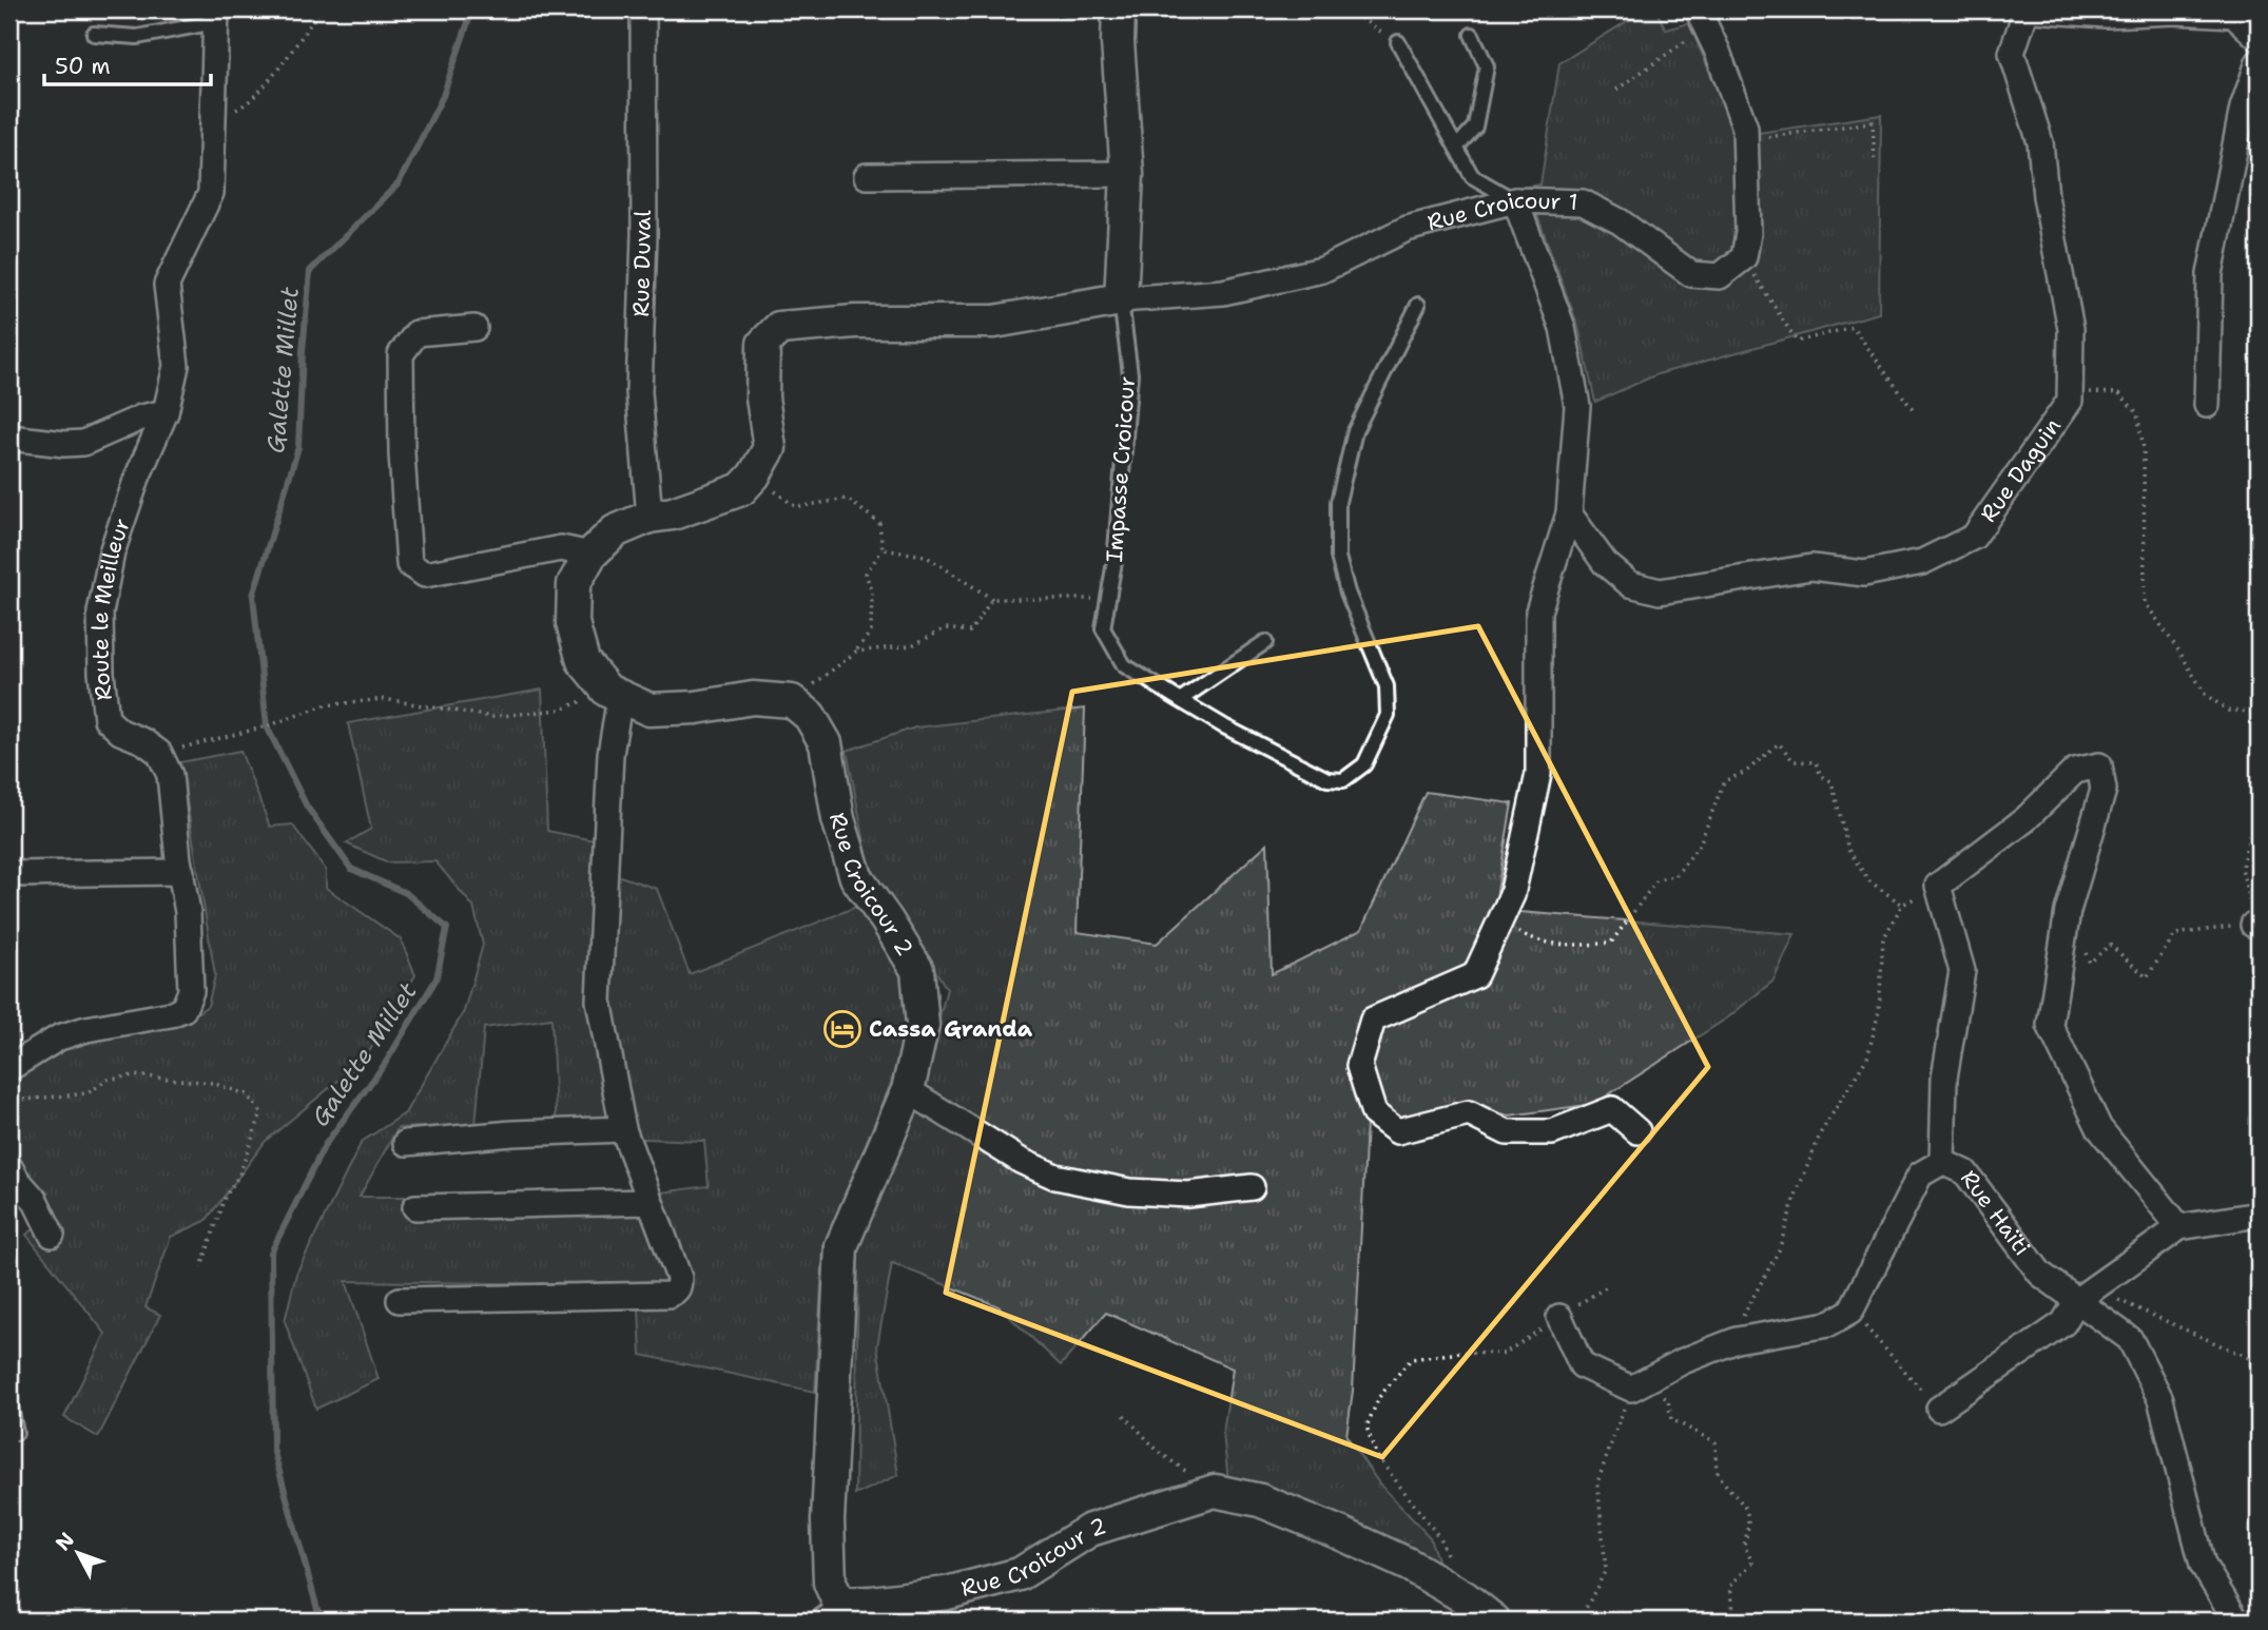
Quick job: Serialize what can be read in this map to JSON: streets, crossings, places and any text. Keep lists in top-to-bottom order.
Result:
{
  "streets": {
    "street": [
      "Rue Croicour 1",
      "Rue Duval",
      "Impasse Croicour",
      "Rue Daguin",
      "Route le Meilleur",
      "Rue Croicour 2",
      "Rue Haïti"
    ]
  },
  "crossings": [
    ["Rue Croicour 1", "Impasse Croicour"]
  ],
  "water": ["Galette Millet"],
  "places": {
    "hotel": ["Cassa Granda"]
  },
  "scale_bar": "50 m",
  "north": "top left"
}
